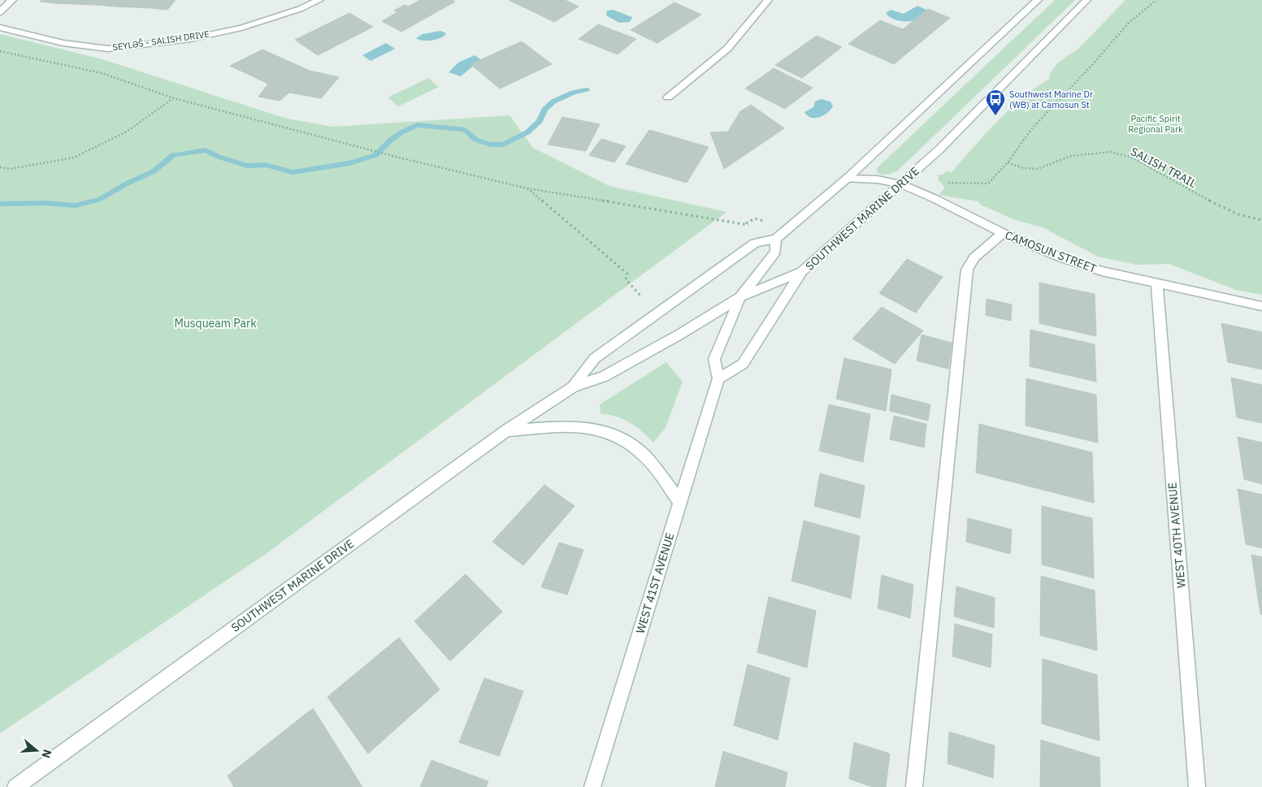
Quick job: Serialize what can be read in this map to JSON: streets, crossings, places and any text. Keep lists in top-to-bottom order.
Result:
{
  "streets": {
    "main road": [
      "SEYLƏŠ - SALISH DRIVE",
      "SOUTHWEST MARINE DRIVE",
      "CAMOSUN STREET",
      "WEST 40TH AVENUE",
      "WEST 41ST AVENUE"
    ],
    "path": ["SALISH TRAIL"]
  },
  "crossings": [
    ["SOUTHWEST MARINE DRIVE", "CAMOSUN STREET"],
    ["SOUTHWEST MARINE DRIVE", "WEST 41ST AVENUE"],
    ["CAMOSUN STREET", "WEST 40TH AVENUE"]
  ],
  "parks": ["Pacific Spirit Regional Park", "Musqueam Park"],
  "places": {
    "bus stop": ["Southwest Marine Dr (WB) at Camosun St"]
  },
  "north": "right"
}
